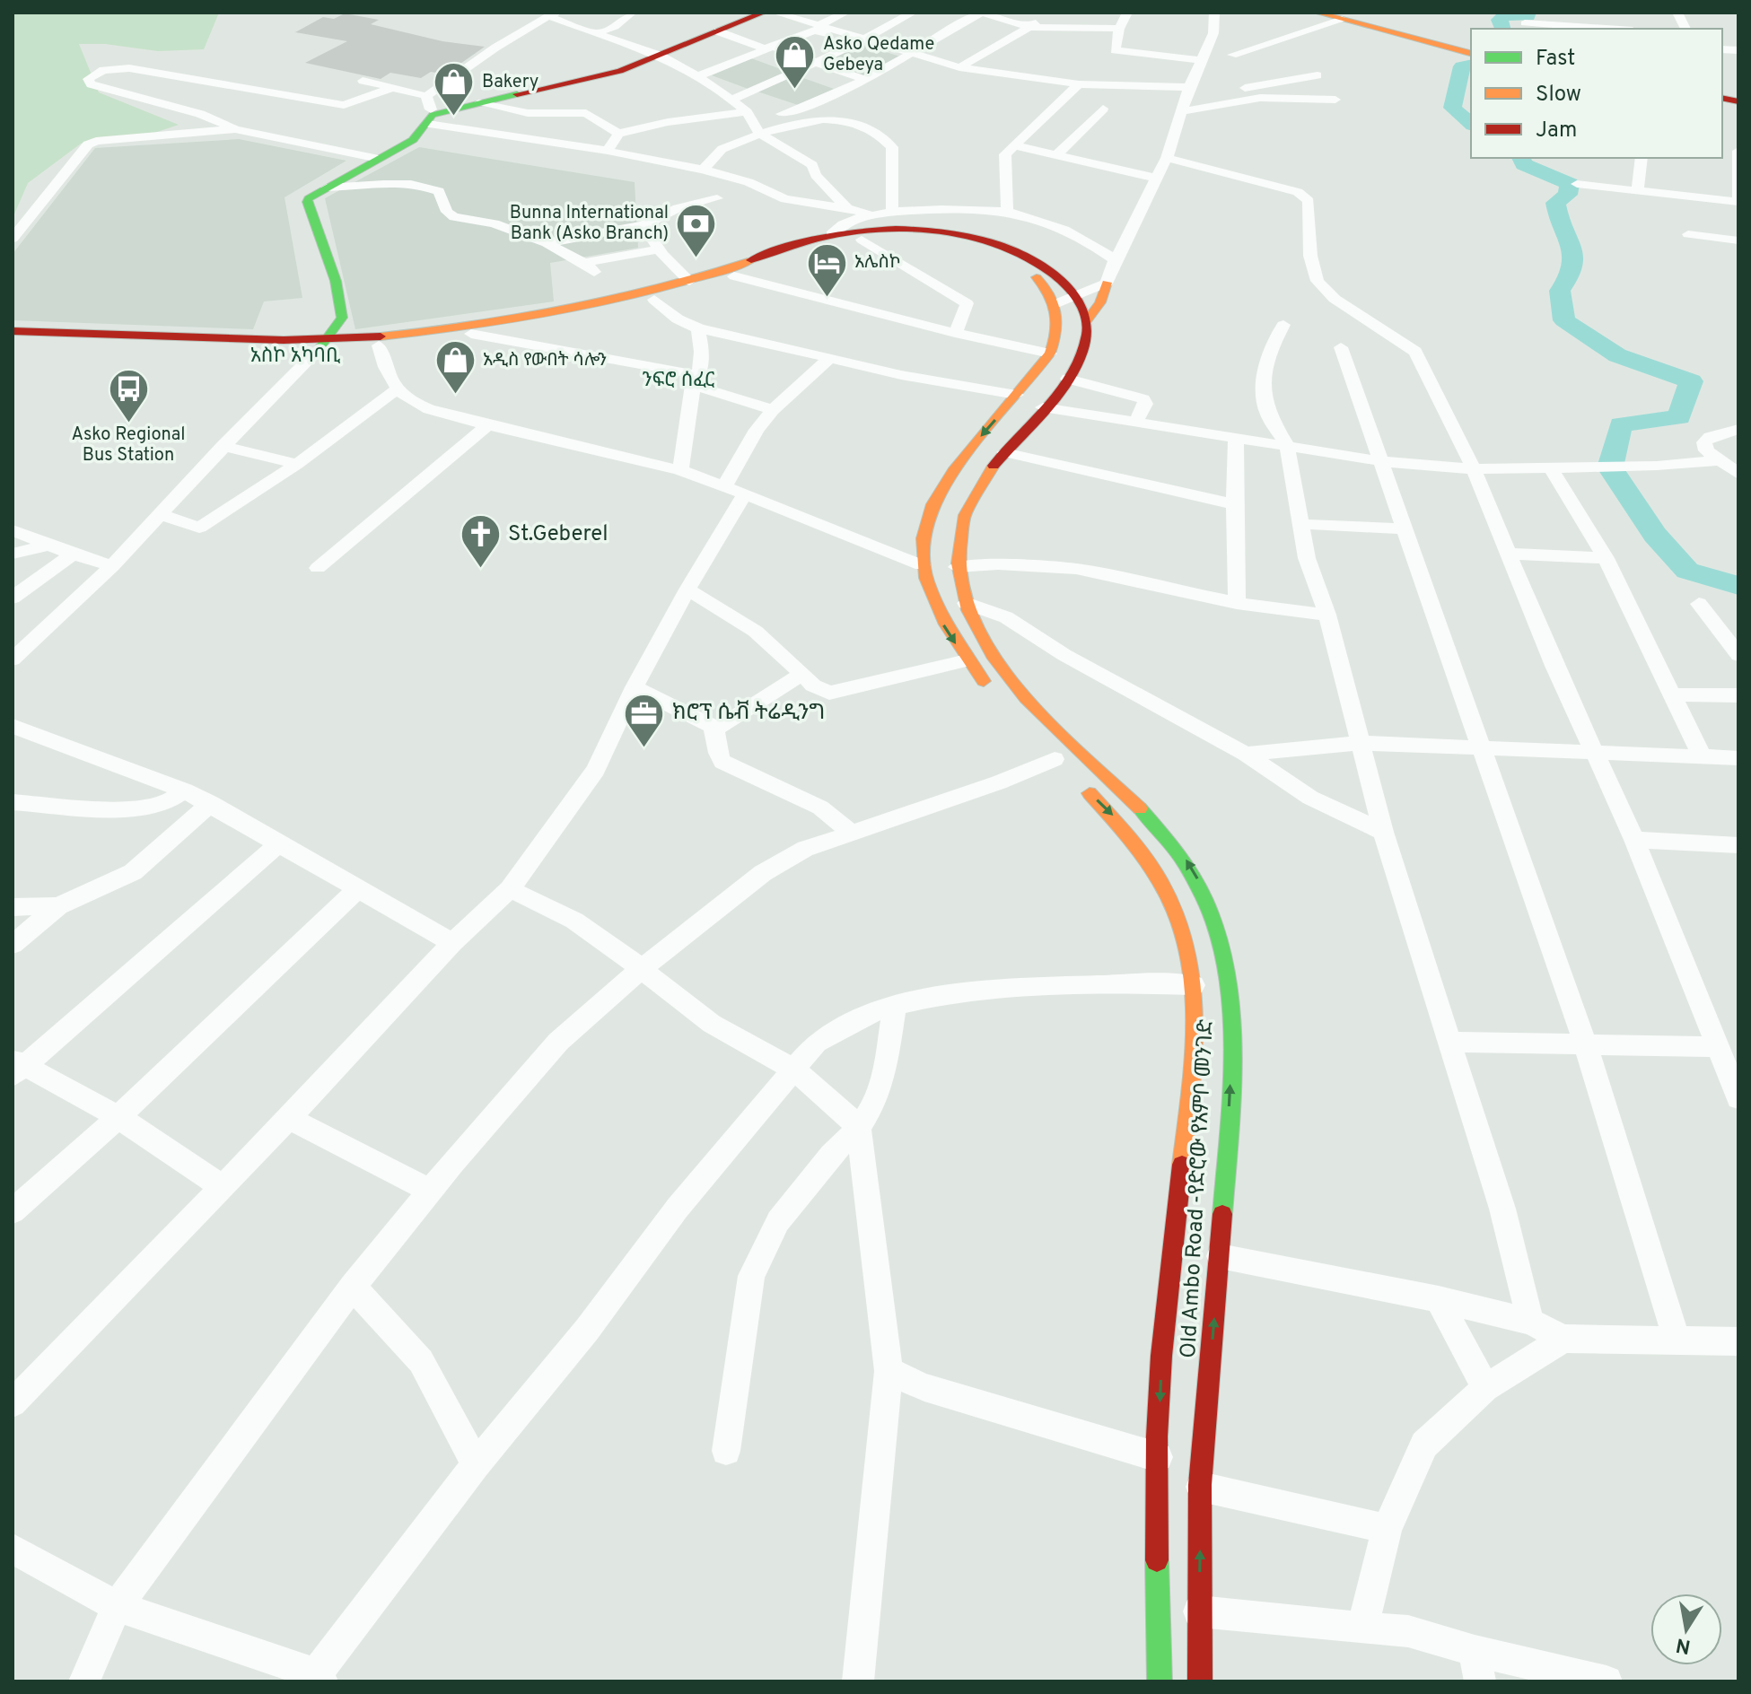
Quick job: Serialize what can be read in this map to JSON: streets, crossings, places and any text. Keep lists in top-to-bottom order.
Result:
{
  "streets": {
    "main road": ["Old Ambo Road -የድሮው የአምቦ መንገድ"]
  },
  "districts": ["አስኮ አካባቢ", "ንፍሮ ሰፈር"],
  "places": {
    "shop": ["Asko Qedame Gebeya", "Bakery", "አዲስ የውበት ሳሎን"],
    "bank": ["Bunna International Bank (Asko Branch)"],
    "hotel": ["አሌስኮ"],
    "bus stop": ["Asko Regional Bus Station"],
    "church": ["St.Geberel"],
    "office": ["ክሮፕ ሴቭ ትሬዲንግ"]
  },
  "legend": ["Fast", "Slow", "Jam"],
  "north": "bottom"
}
